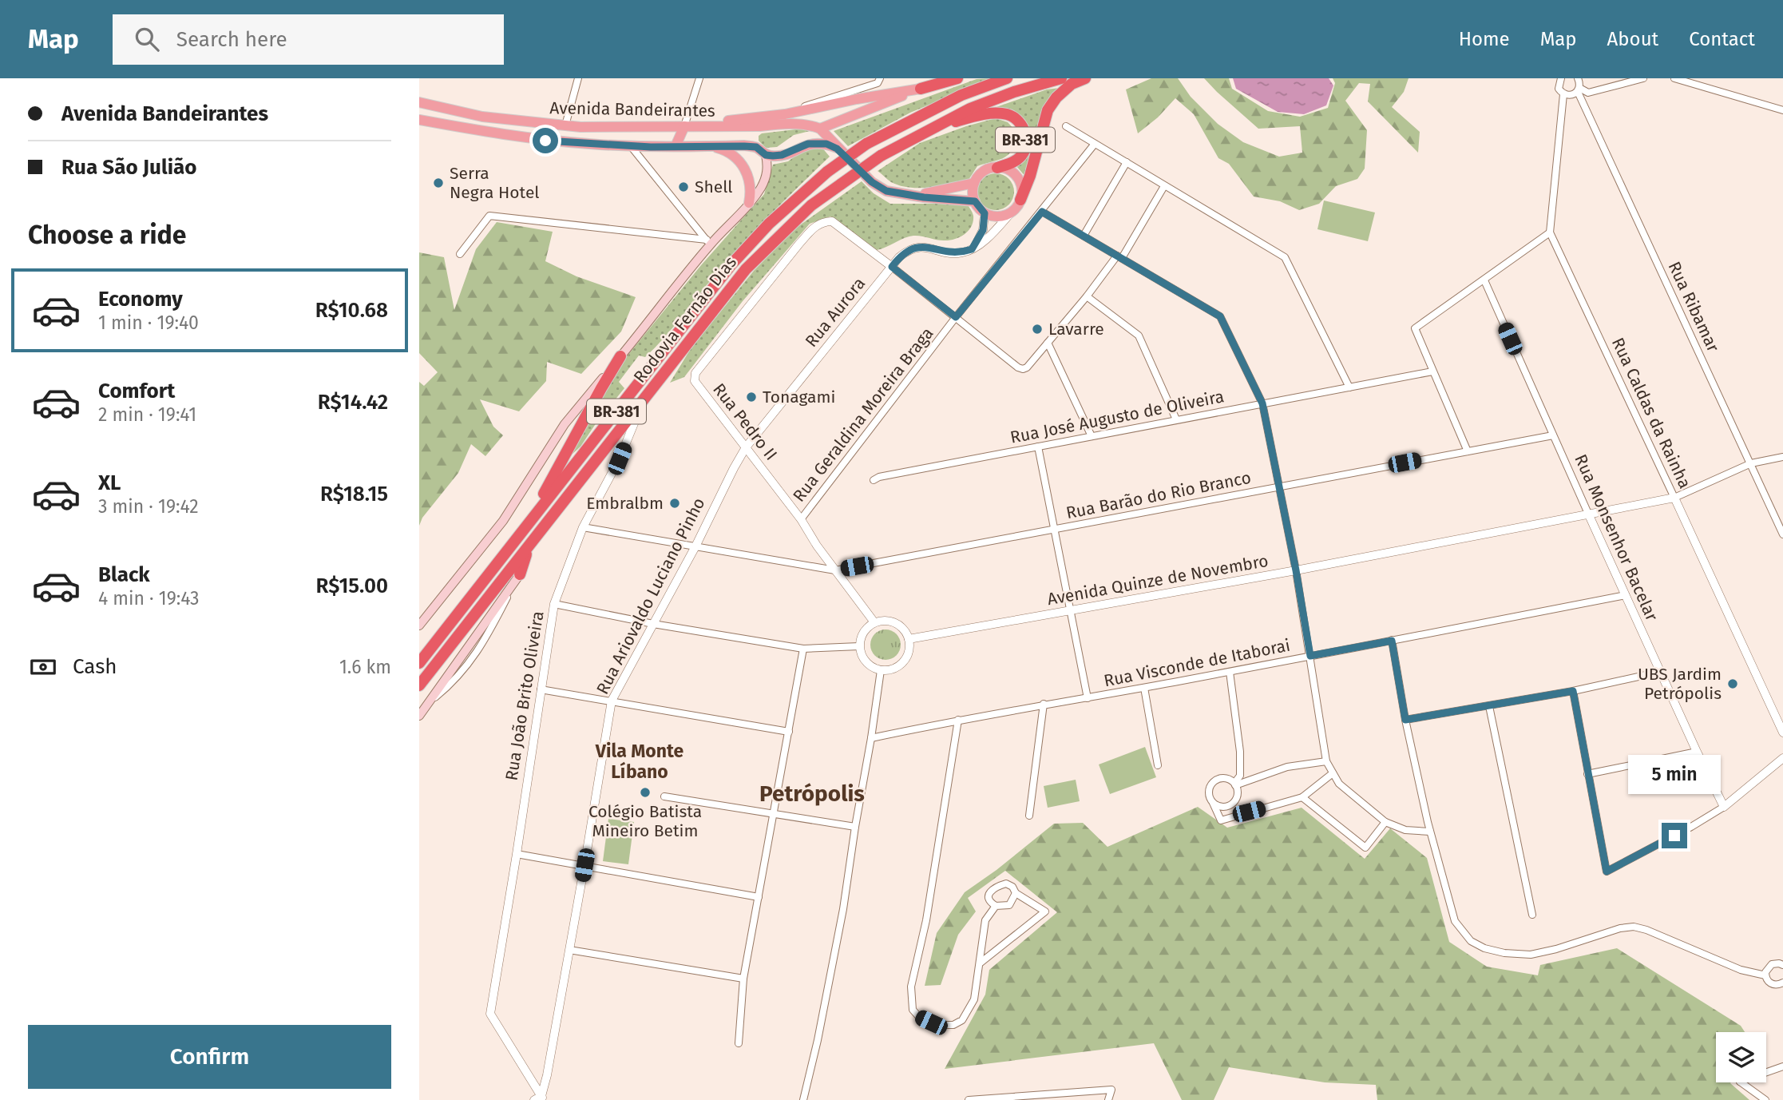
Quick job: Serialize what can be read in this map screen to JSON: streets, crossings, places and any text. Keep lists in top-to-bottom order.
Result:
{
  "streets": {
    "highway": ["BR-381", "Rodovia Fernão Dias"],
    "main road": ["Avenida Bandeirantes"],
    "street": [
      "Rua Ribamar",
      "Rua Aurora",
      "Rua Caldas da Rainha",
      "Rua Geraldina Moreira Braga",
      "Rua José Augusto de Oliveira",
      "Rua Pedro II",
      "Rua Barão do Rio Branco",
      "Rua Monsenhor Bacelar",
      "Avenida Quinze de Novembro",
      "Rua Ariovaldo Luciano Pinho",
      "Rua Visconde de Itaborai",
      "Rua João Brito Oliveira"
    ]
  },
  "crossings": [
    ["BR-381", "Rodovia Fernão Dias"],
    ["Rua Aurora", "Rua Pedro II"],
    ["Rua Aurora", "Rua Ariovaldo Luciano Pinho"],
    ["Rodovia Fernão Dias", "Rua João Brito Oliveira"],
    ["Rua Caldas da Rainha", "Avenida Quinze de Novembro"],
    ["Rua Geraldina Moreira Braga", "Rua Pedro II"],
    ["Rua Pedro II", "Rua Barão do Rio Branco"],
    ["Rua Pedro II", "Avenida Quinze de Novembro"],
    ["Rua Pedro II", "Rua Ariovaldo Luciano Pinho"],
    ["Rua Barão do Rio Branco", "Rua Monsenhor Bacelar"],
    ["Rua Monsenhor Bacelar", "Avenida Quinze de Novembro"],
    ["Rua Monsenhor Bacelar", "Rua Visconde de Itaborai"],
    ["Rua Ariovaldo Luciano Pinho", "Rua João Brito Oliveira"]
  ],
  "districts": ["Vila Monte Líbano", "Petrópolis"],
  "places": [
    "Serra Negra Hotel",
    "Shell",
    "Lavarre",
    "Tonagami",
    "Embralbm",
    "UBS Jardim Petrópolis",
    "Colégio Batista Mineiro Betim"
  ],
  "page": {
    "header": "Map",
    "search": "Search here",
    "nav": [
      "Home",
      "Map",
      "About",
      "Contact"
    ],
    "banner": ["Avenida Bandeirantes", "Rua São Julião"],
    "heading": "Choose a ride",
    "list": [
      {
        "name": "Economy",
        "note": "1 min · 19:40",
        "value": "R$10.68"
      },
      {
        "name": "Comfort",
        "note": "2 min · 19:41",
        "value": "R$14.42"
      },
      {
        "name": "XL",
        "note": "3 min · 19:42",
        "value": "R$18.15"
      },
      {
        "name": "Black",
        "note": "4 min · 19:43",
        "value": "R$15.00"
      }
    ],
    "pay": ["Cash", "1.6 km"],
    "bubble": "5 min",
    "buttons": "Confirm"
  }
}
